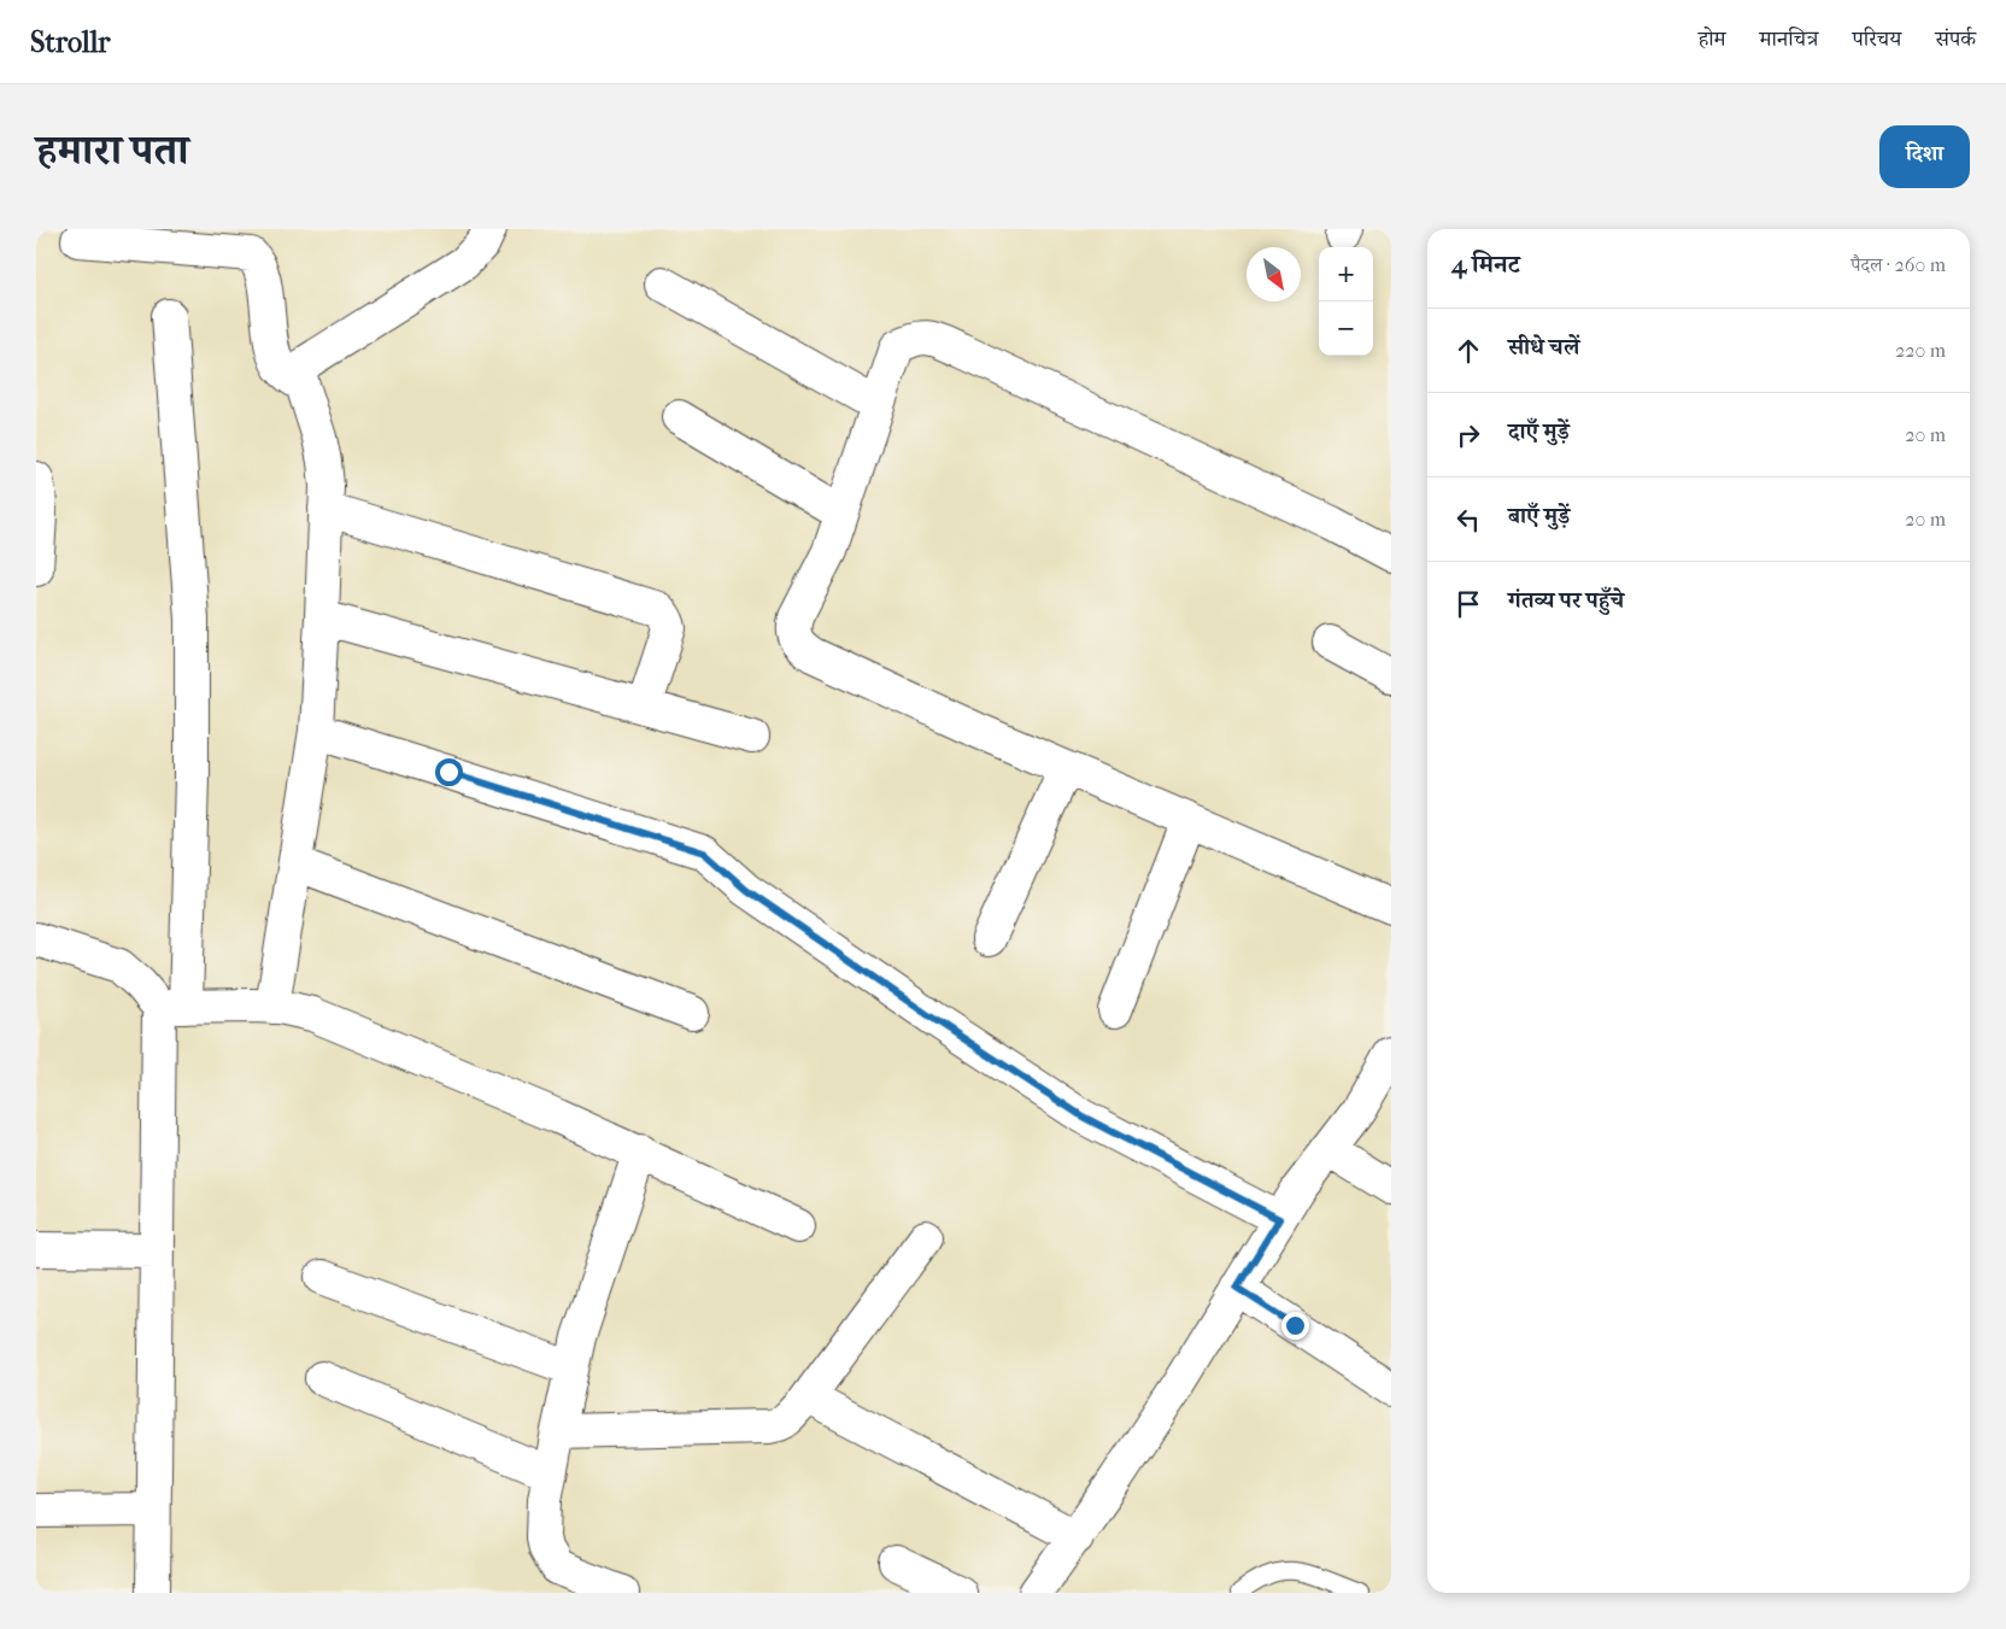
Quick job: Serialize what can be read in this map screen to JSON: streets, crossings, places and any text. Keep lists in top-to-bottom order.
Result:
{
  "north": "bottom right",
  "page": {
    "header": "Strollr",
    "nav": [
      "होम",
      "मानचित्र",
      "परिचय",
      "संपर्क"
    ],
    "title": "हमारा पता",
    "buttons": "दिशा",
    "heading": ["4 मिनट", "पैदल · 260 m"],
    "map_buttons": ["+", "−"],
    "list": [
      ["सीधे चलें", "220 m"],
      ["दाएँ मुड़ें", "20 m"],
      ["बाएँ मुड़ें", "20 m"],
      "गंतव्य पर पहुँचे"
    ]
  }
}
